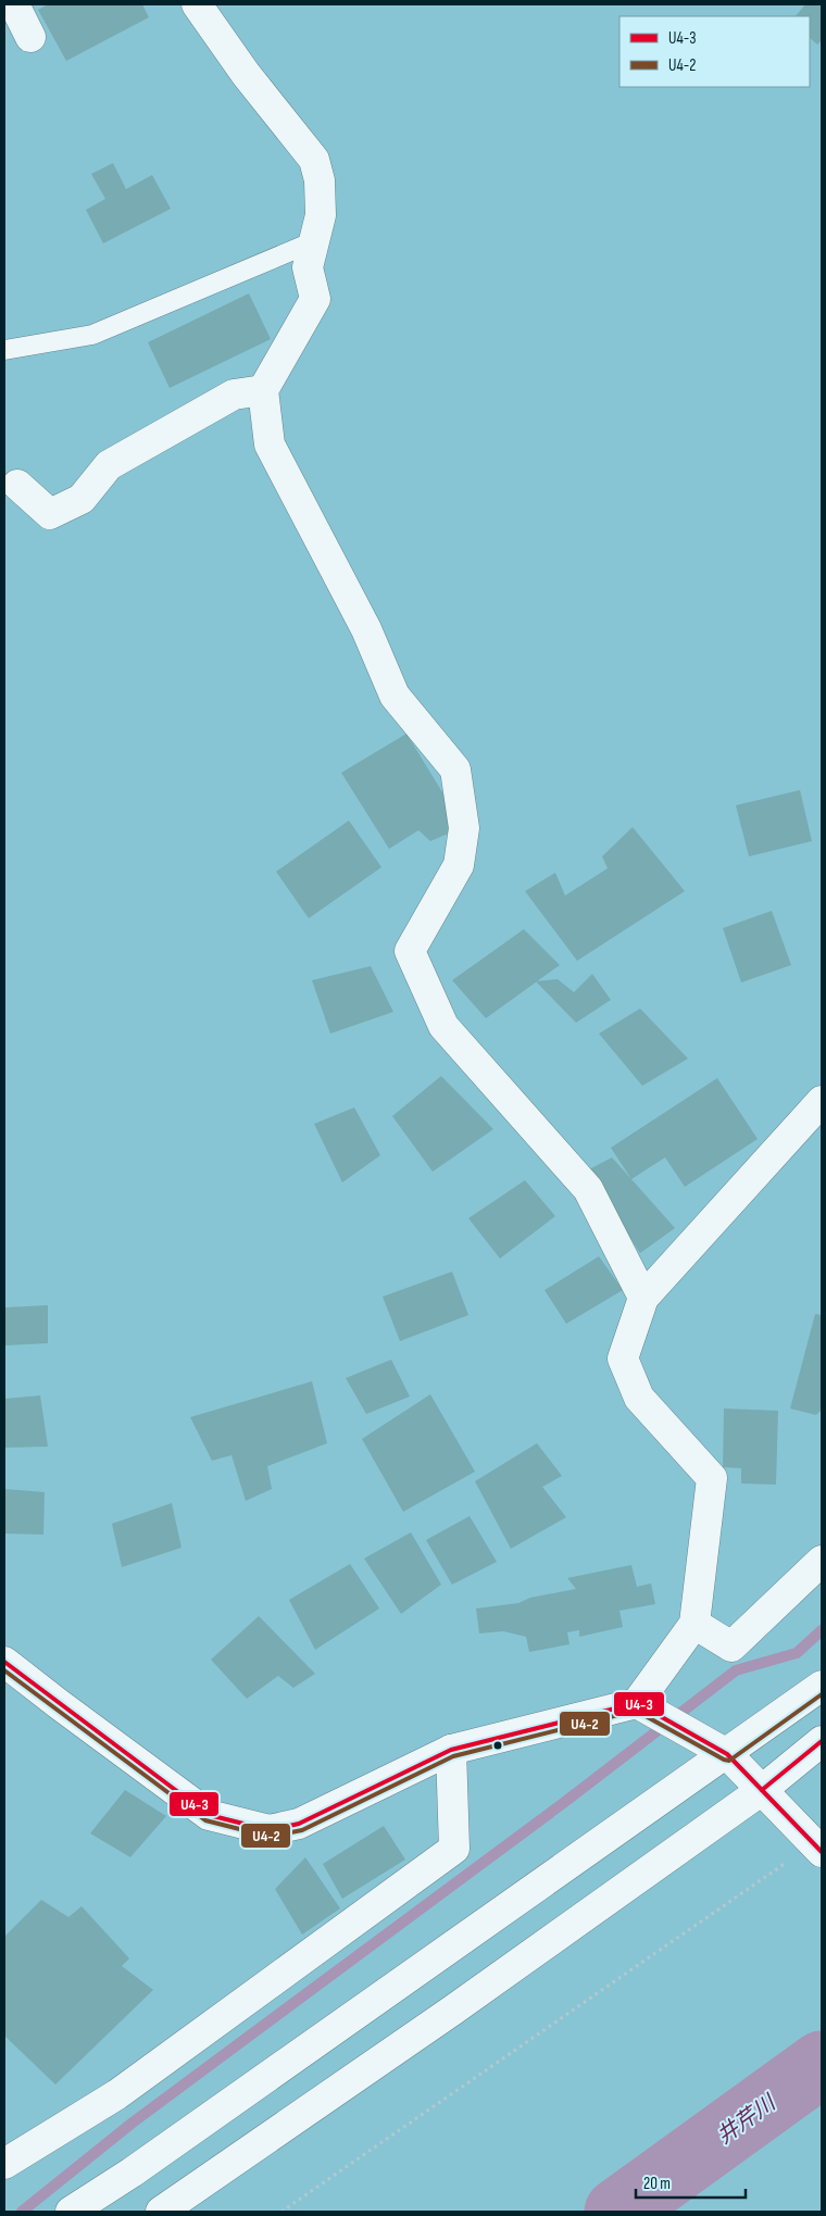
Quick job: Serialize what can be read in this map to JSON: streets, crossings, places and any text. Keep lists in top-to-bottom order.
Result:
{
  "water": ["井芹川"],
  "lines": ["transit line U4-3", "transit line U4-2"],
  "legend": ["U4-3", "U4-2"],
  "scale_bar": "20 m"
}
